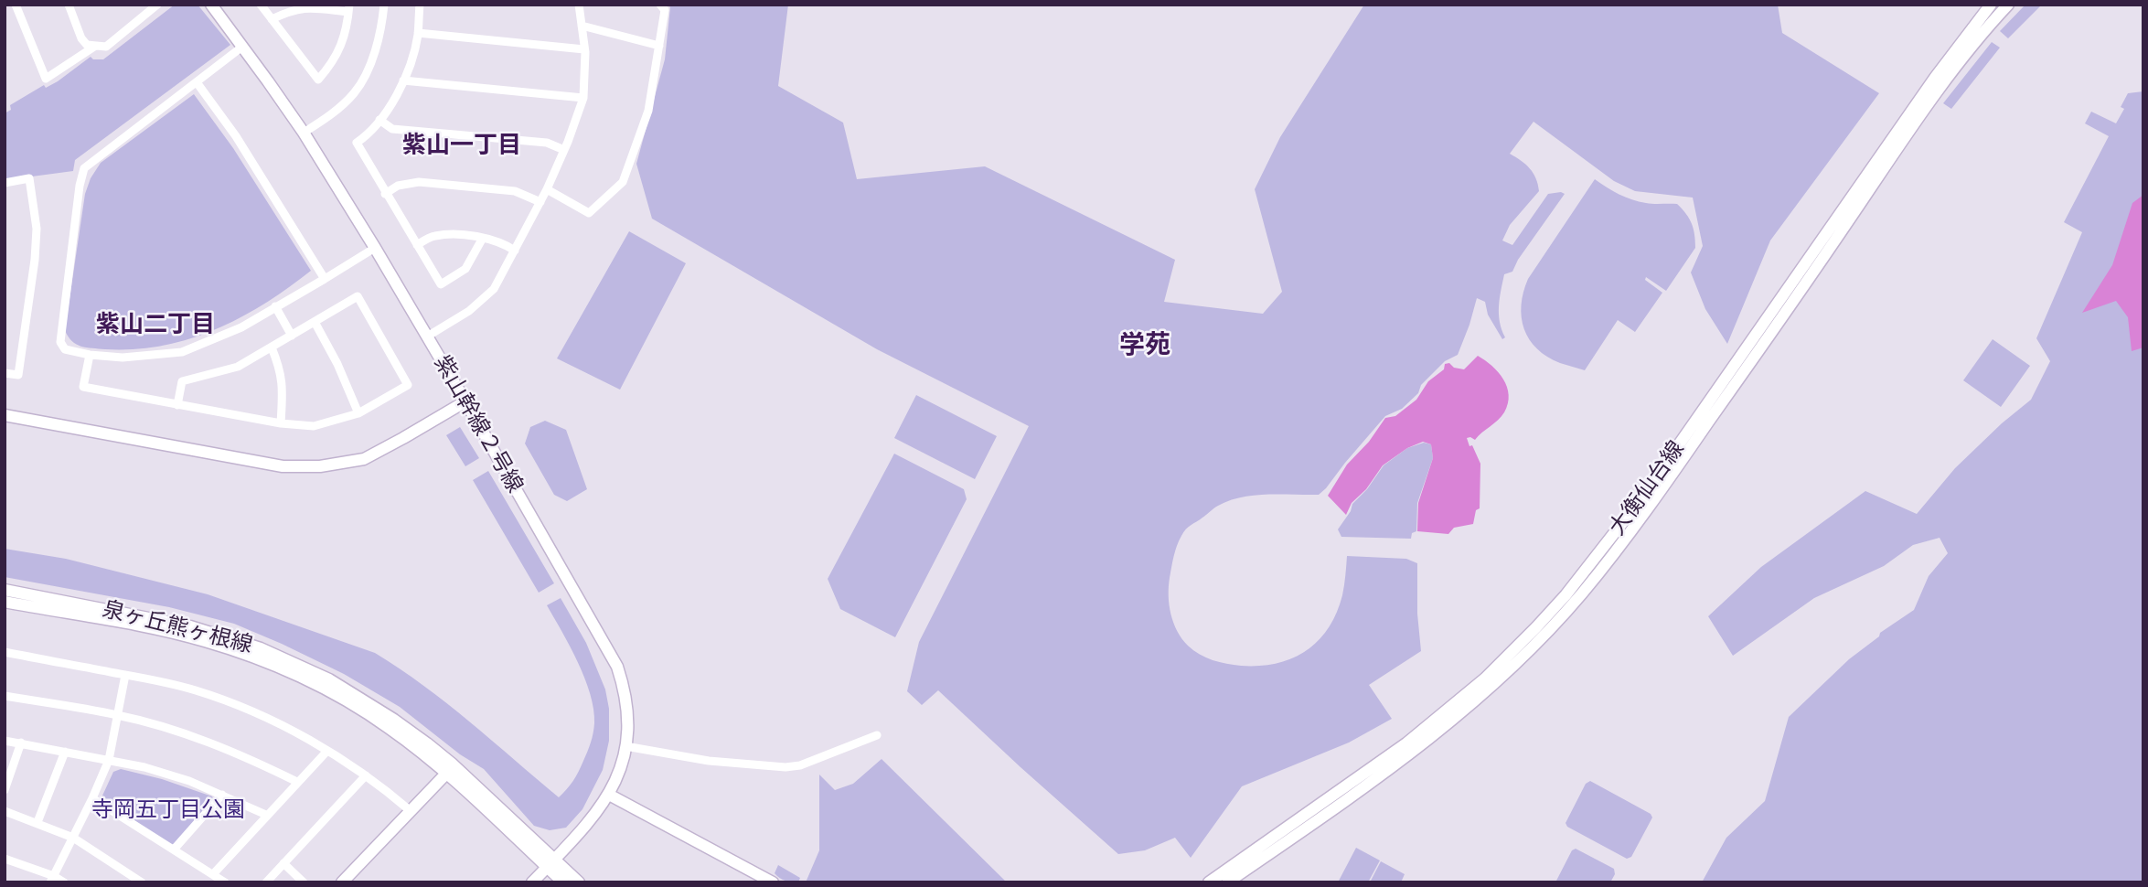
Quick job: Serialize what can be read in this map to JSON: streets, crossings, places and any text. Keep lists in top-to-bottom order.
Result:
{
  "streets": {
    "main road": ["紫山幹線２号線", "大衡仙台線", "泉ヶ丘熊ヶ根線"]
  },
  "crossings": [
    ["紫山幹線２号線", "泉ヶ丘熊ヶ根線"]
  ],
  "districts": ["紫山一丁目", "紫山二丁目", "学苑"],
  "parks": ["寺岡五丁目公園"]
}
